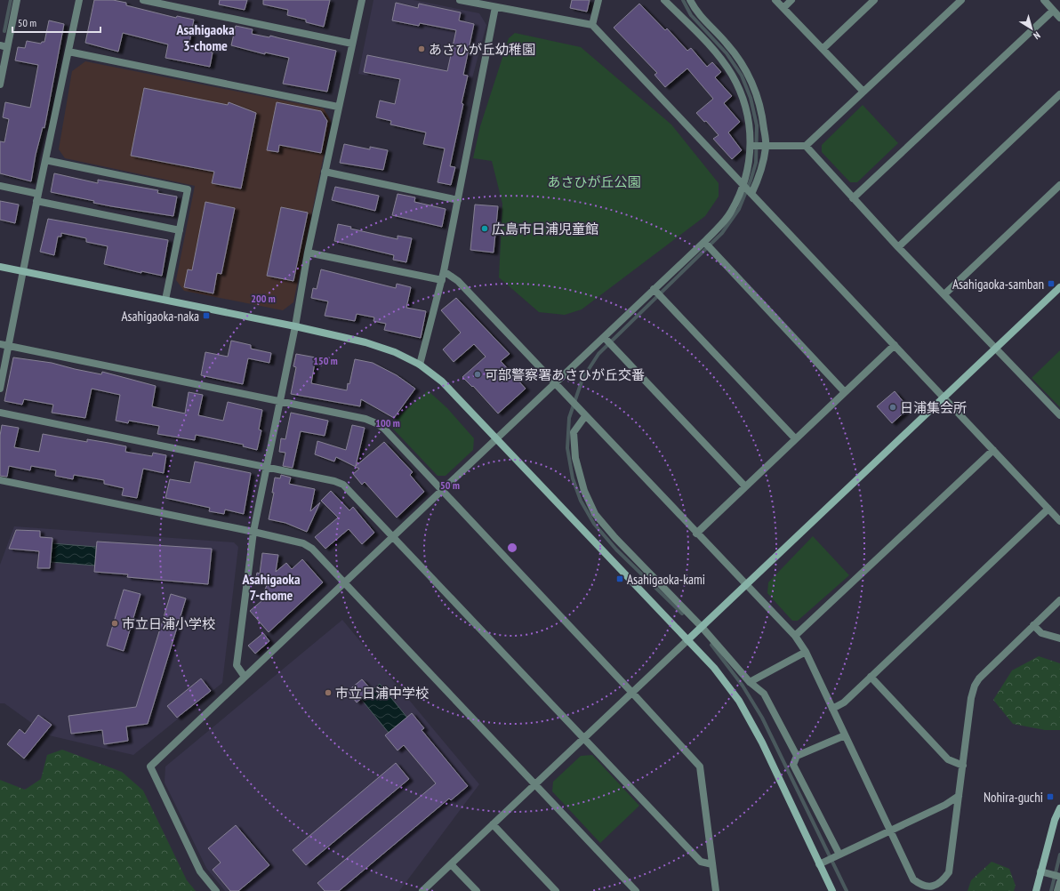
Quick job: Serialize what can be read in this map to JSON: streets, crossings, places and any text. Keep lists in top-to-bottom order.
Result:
{
  "districts": ["Asahigaoka 3-chome", "Asahigaoka 7-chome"],
  "parks": ["あさひが丘公園"],
  "places": {
    "other": [
      "あさひが丘幼稚園",
      "広島市日浦児童館",
      "可部警察署あさひが丘交番",
      "日浦集会所",
      "市立日浦小学校",
      "市立日浦中学校"
    ],
    "transit": [
      "Asahigaoka-samban",
      "Asahigaoka-naka",
      "Asahigaoka-kami",
      "Nohira-guchi"
    ]
  },
  "scale_bar": "50 m",
  "north": "bottom right",
  "rings": [
    "200 m",
    "150 m",
    "100 m",
    "50 m"
  ]
}
